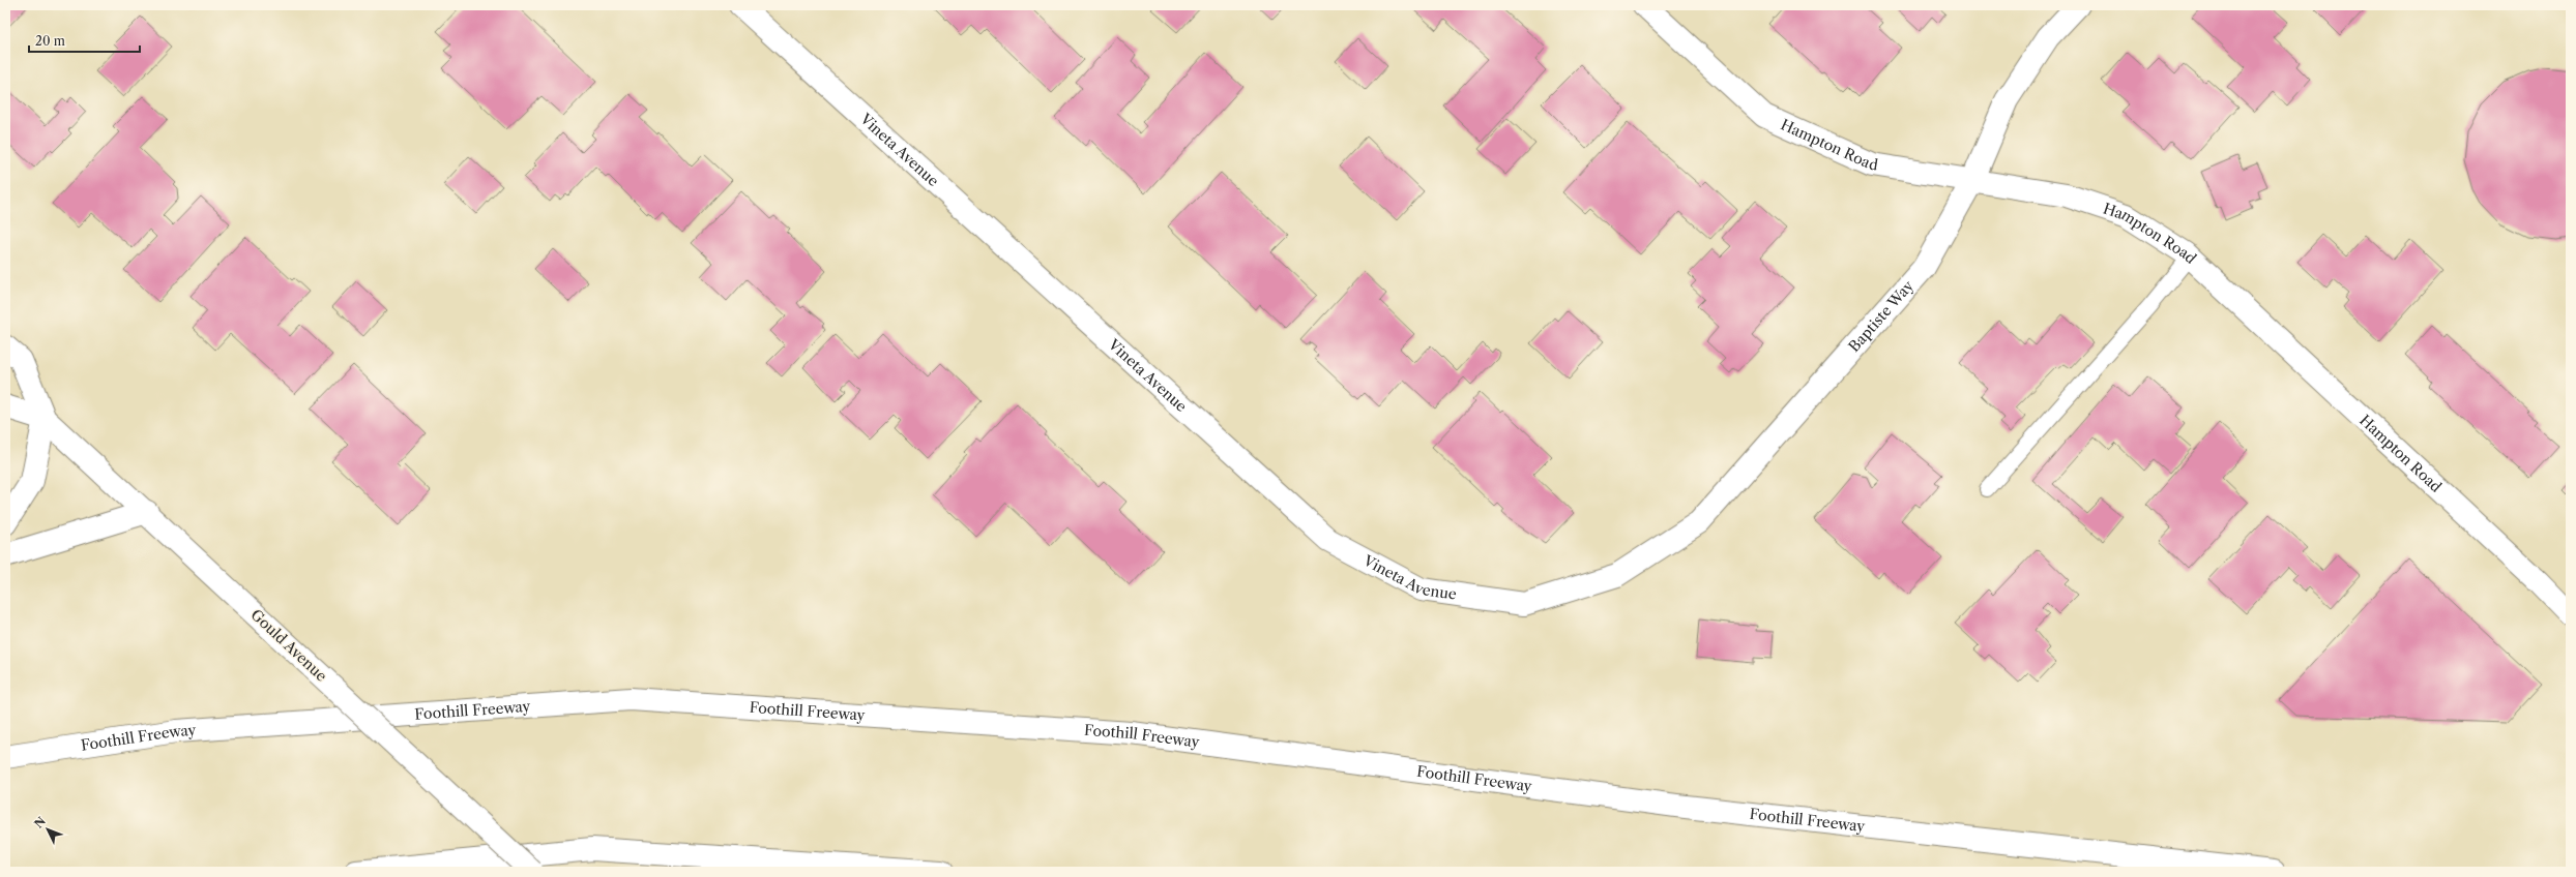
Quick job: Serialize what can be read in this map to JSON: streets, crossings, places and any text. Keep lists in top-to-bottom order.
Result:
{
  "streets": {
    "main road": [
      "Hampton Road",
      "Vineta Avenue",
      "Baptiste Way",
      "Gould Avenue",
      "Foothill Freeway"
    ]
  },
  "crossings": [
    ["Hampton Road", "Baptiste Way"],
    ["Vineta Avenue", "Baptiste Way"]
  ],
  "scale_bar": "20 m",
  "north": "top left"
}
